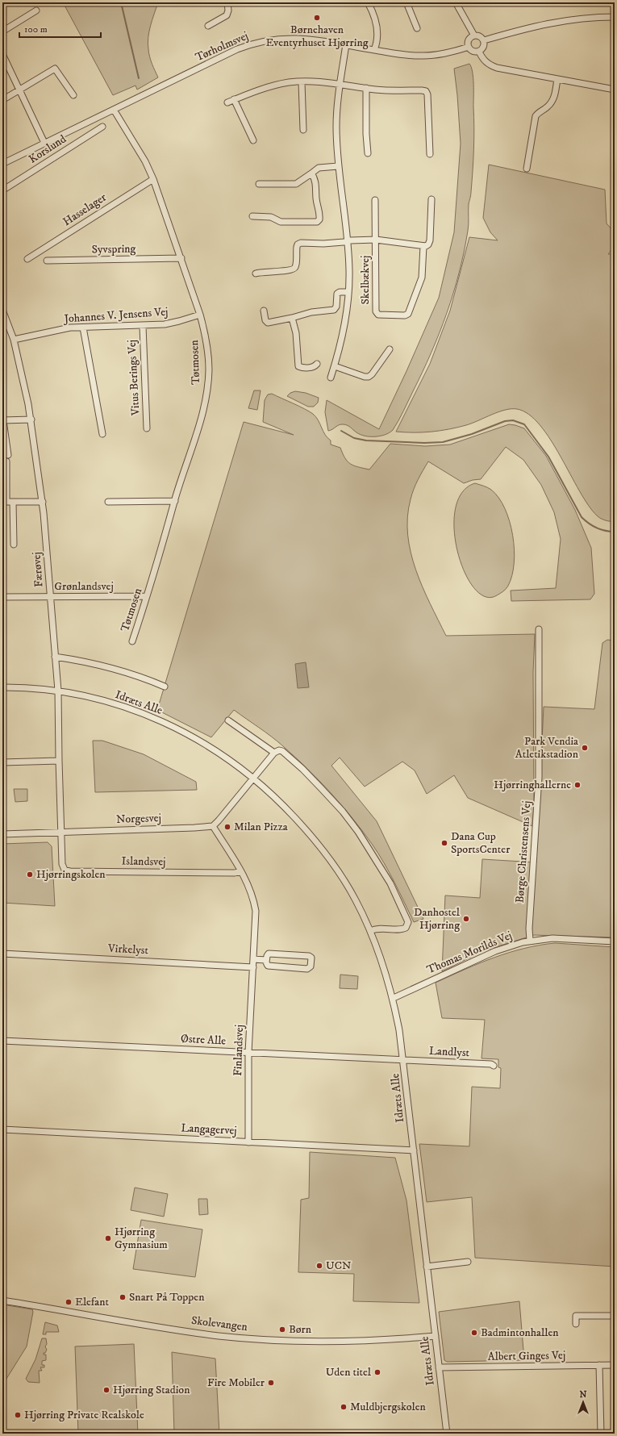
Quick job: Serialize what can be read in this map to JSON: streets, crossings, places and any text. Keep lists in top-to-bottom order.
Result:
{
  "streets": {
    "street": [
      "Tørholmsvej",
      "Korslund",
      "Hasselager",
      "Syvspring",
      "Skelbækvej",
      "Johannes V. Jensens Vej",
      "Tøtmosen",
      "Vitus Berings Vej",
      "Færøvej",
      "Grønlandsvej",
      "Idræts Alle",
      "Norgesvej",
      "Børge Christensens Vej",
      "Islandsvej",
      "Virkelyst",
      "Thomas Morilds Vej",
      "Østre Alle",
      "Finlandsvej",
      "Landlyst",
      "Langagervej",
      "Skolevangen",
      "Albert Ginges Vej"
    ]
  },
  "crossings": [
    ["Tørholmsvej", "Skelbækvej"],
    ["Tørholmsvej", "Tøtmosen"],
    ["Hasselager", "Tøtmosen"],
    ["Syvspring", "Tøtmosen"],
    ["Johannes V. Jensens Vej", "Tøtmosen"],
    ["Johannes V. Jensens Vej", "Vitus Berings Vej"],
    ["Johannes V. Jensens Vej", "Færøvej"],
    ["Tøtmosen", "Grønlandsvej"],
    ["Færøvej", "Grønlandsvej"],
    ["Færøvej", "Idræts Alle"],
    ["Færøvej", "Norgesvej"],
    ["Færøvej", "Islandsvej"],
    ["Idræts Alle", "Thomas Morilds Vej"],
    ["Idræts Alle", "Østre Alle"],
    ["Idræts Alle", "Landlyst"],
    ["Idræts Alle", "Langagervej"],
    ["Idræts Alle", "Skolevangen"],
    ["Idræts Alle", "Albert Ginges Vej"],
    ["Norgesvej", "Islandsvej"],
    ["Norgesvej", "Finlandsvej"],
    ["Børge Christensens Vej", "Thomas Morilds Vej"],
    ["Islandsvej", "Finlandsvej"],
    ["Virkelyst", "Finlandsvej"],
    ["Østre Alle", "Finlandsvej"],
    ["Østre Alle", "Landlyst"],
    ["Finlandsvej", "Langagervej"]
  ],
  "places": [
    "Børnehaven Eventyrhuset Hjørring",
    "Park Vendia Atletikstadion",
    "Hjørringhallerne",
    "Milan Pizza",
    "Dana Cup SportsCenter",
    "Hjørringskolen",
    "Danhostel Hjørring",
    "Hjørring Gymnasium",
    "UCN",
    "Snart På Toppen",
    "Elefant",
    "Børn",
    "Badmintonhallen",
    "Uden titel",
    "Fire Mobiler",
    "Hjørring Stadion",
    "Muldbjergskolen",
    "Hjørring Private Realskole"
  ],
  "scale_bar": "100 m",
  "north": "top"
}
